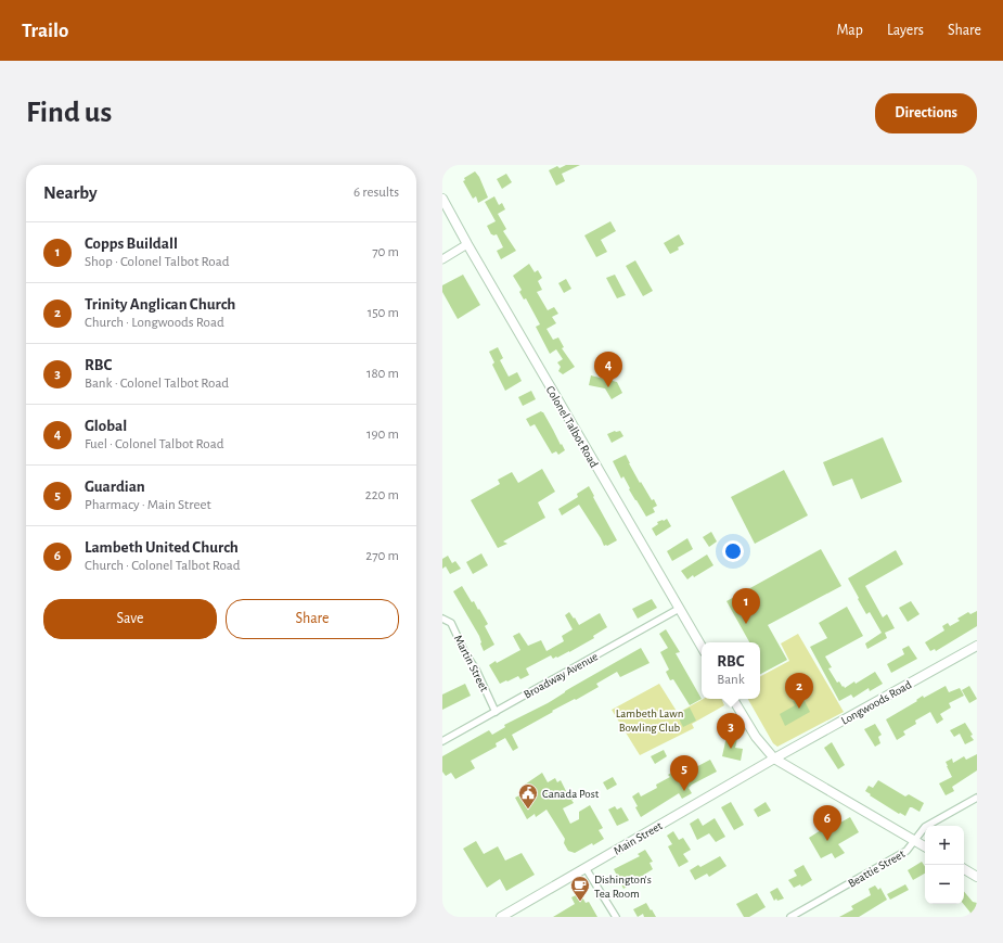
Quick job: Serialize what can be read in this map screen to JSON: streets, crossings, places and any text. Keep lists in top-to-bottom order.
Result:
{
  "streets": {
    "main road": ["Colonel Talbot Road", "Longwoods Road", "Main Street"],
    "street": ["Martin Street", "Broadway Avenue", "Beattie Street"]
  },
  "crossings": [
    ["Colonel Talbot Road", "Broadway Avenue"],
    ["Martin Street", "Broadway Avenue"],
    ["Longwoods Road", "Main Street"]
  ],
  "parks": ["Lambeth Lawn Bowling Club"],
  "places": {
    "public building": ["Canada Post"],
    "cafe": ["Dishington's Tea Room"]
  },
  "page": {
    "header": "Trailo",
    "nav": ["Map", "Layers", "Share"],
    "buttons": [
      "Directions",
      ["Save", "Share"]
    ],
    "title": "Find us",
    "heading": ["Nearby", "6 results"],
    "list": [
      {
        "mark": "1",
        "name": "Copps Buildall",
        "note": "Shop · Colonel Talbot Road",
        "value": "70 m"
      },
      {
        "mark": "2",
        "name": "Trinity Anglican Church",
        "note": "Church · Longwoods Road",
        "value": "150 m"
      },
      {
        "mark": "3",
        "name": "RBC",
        "note": "Bank · Colonel Talbot Road",
        "value": "180 m"
      },
      {
        "mark": "4",
        "name": "Global",
        "note": "Fuel · Colonel Talbot Road",
        "value": "190 m"
      },
      {
        "mark": "5",
        "name": "Guardian",
        "note": "Pharmacy · Main Street",
        "value": "220 m"
      },
      {
        "mark": "6",
        "name": "Lambeth United Church",
        "note": "Church · Colonel Talbot Road",
        "value": "270 m"
      }
    ],
    "pins": [
      "4",
      "1",
      "2",
      "3",
      "5",
      "6"
    ],
    "popup": ["RBC", "Bank"],
    "map_buttons": ["+", "−"]
  }
}
